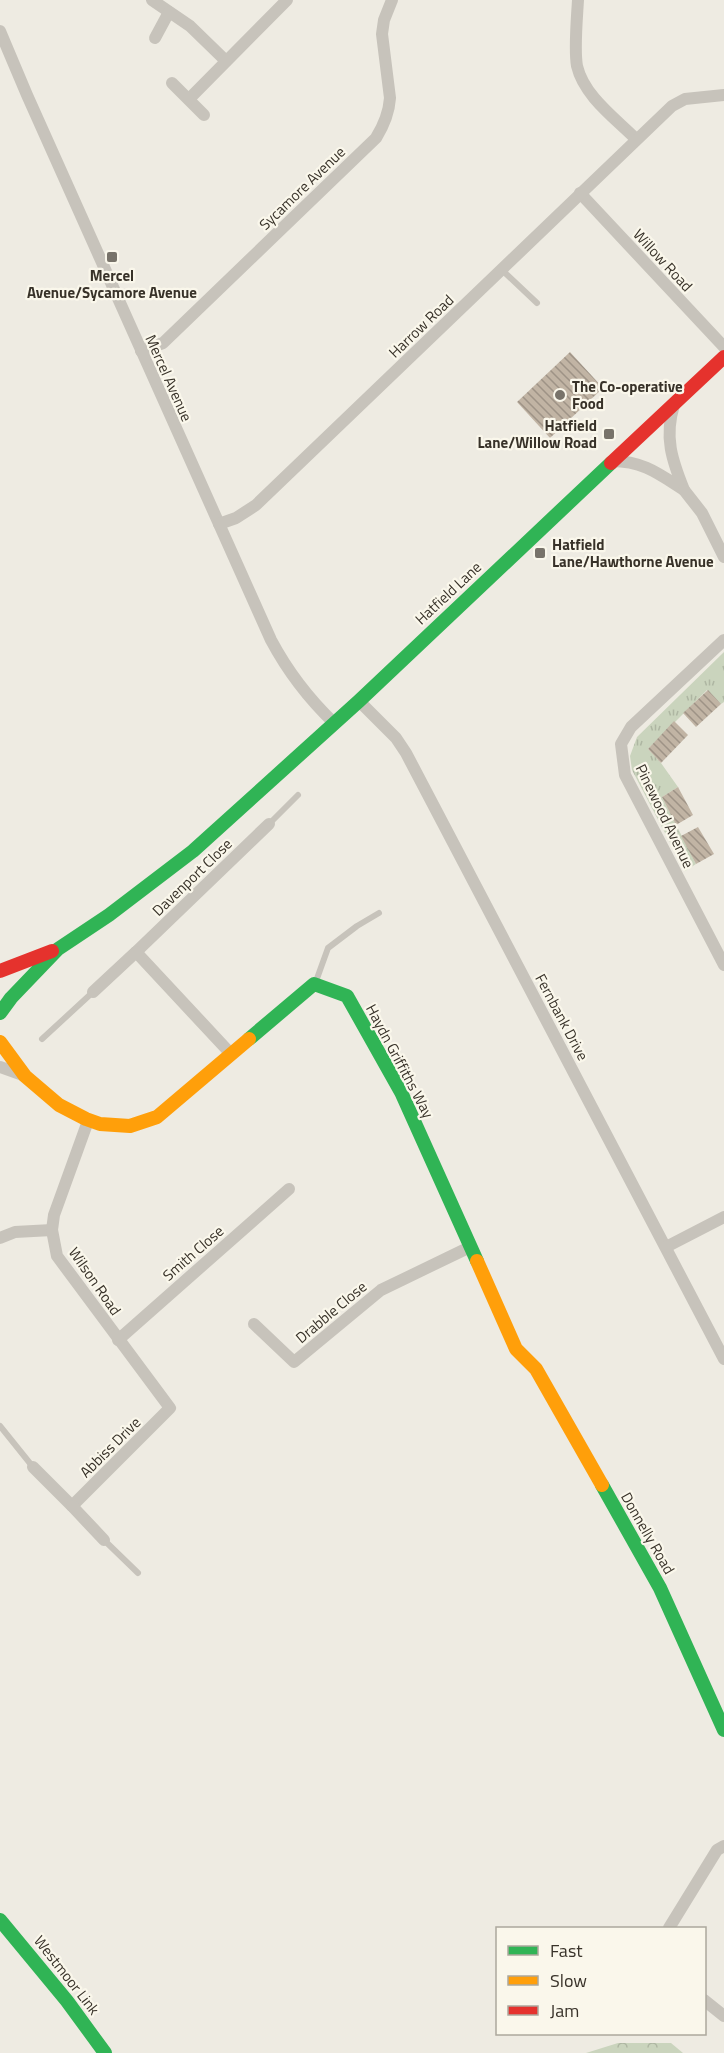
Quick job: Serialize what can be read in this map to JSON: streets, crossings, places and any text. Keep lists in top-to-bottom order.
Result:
{
  "streets": {
    "main road": [
      "Hatfield Lane",
      "Haydn Griffiths Way",
      "Donnelly Road",
      "Westmoor Link"
    ],
    "street": [
      "Sycamore Avenue",
      "Willow Road",
      "Harrow Road",
      "Mercel Avenue",
      "Pinewood Avenue",
      "Davenport Close",
      "Fernbank Drive",
      "Smith Close",
      "Wilson Road",
      "Drabble Close",
      "Abbiss Drive"
    ]
  },
  "crossings": [
    ["Sycamore Avenue", "Mercel Avenue"],
    ["Willow Road", "Harrow Road"],
    ["Harrow Road", "Mercel Avenue"],
    ["Mercel Avenue", "Hatfield Lane"],
    ["Hatfield Lane", "Fernbank Drive"],
    ["Haydn Griffiths Way", "Drabble Close"],
    ["Haydn Griffiths Way", "Donnelly Road"],
    ["Smith Close", "Wilson Road"],
    ["Wilson Road", "Abbiss Drive"]
  ],
  "places": {
    "transit": ["Mercel Avenue/Sycamore Avenue", "Hatfield Lane/Willow Road", "Hatfield Lane/Hawthorne Avenue"],
    "other": ["The Co-operative Food"]
  },
  "legend": ["Fast", "Slow", "Jam"]
}
